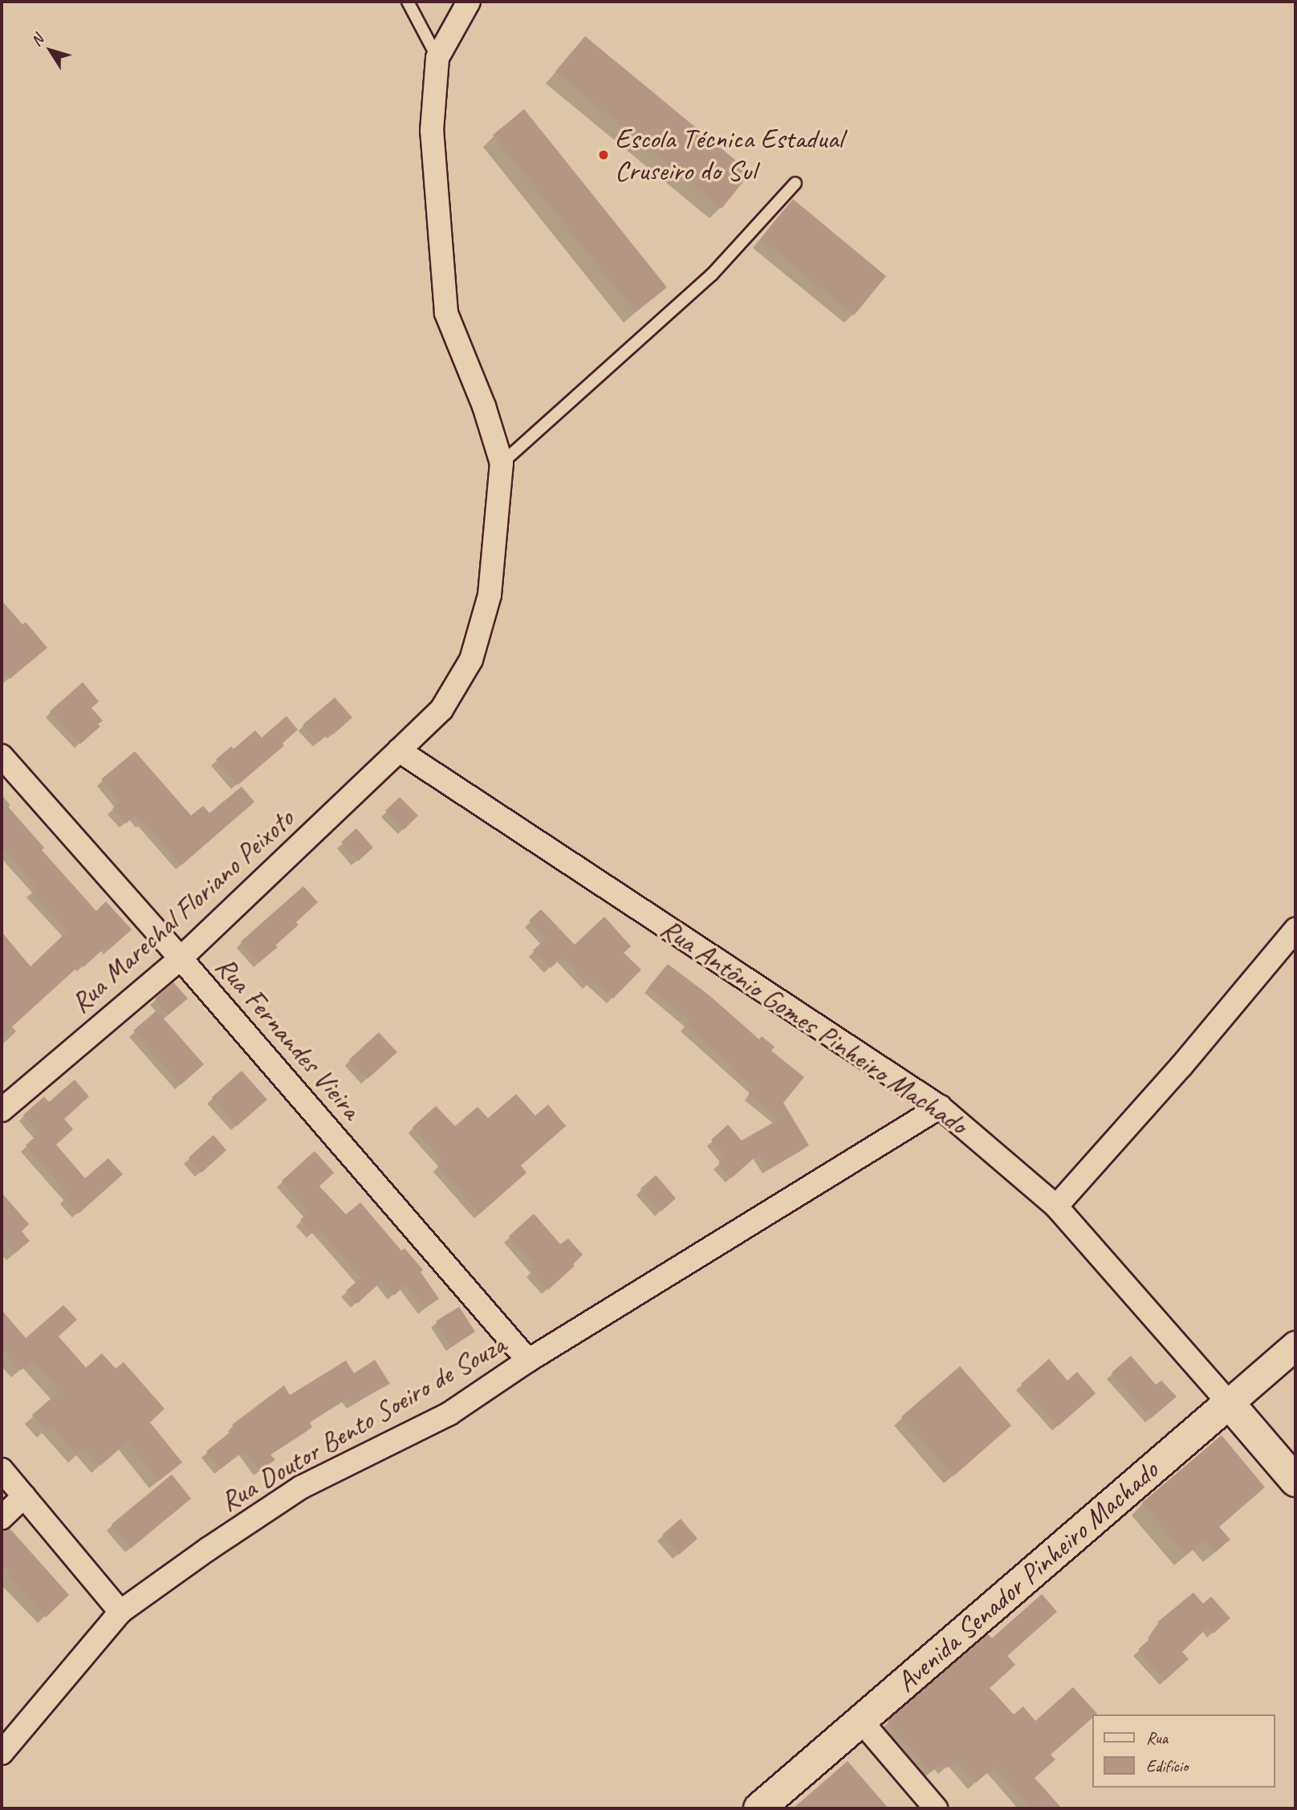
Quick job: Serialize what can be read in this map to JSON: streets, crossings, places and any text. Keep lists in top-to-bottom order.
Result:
{
  "streets": {
    "main road": ["Rua Antônio Gomes Pinheiro Machado", "Avenida Senador Pinheiro Machado"],
    "street": ["Rua Marechal Floriano Peixoto", "Rua Fernandes Vieira", "Rua Doutor Bento Soeiro de Souza"]
  },
  "crossings": [
    ["Rua Marechal Floriano Peixoto", "Rua Antônio Gomes Pinheiro Machado"],
    ["Rua Marechal Floriano Peixoto", "Rua Fernandes Vieira"],
    ["Rua Antônio Gomes Pinheiro Machado", "Rua Doutor Bento Soeiro de Souza"],
    ["Rua Antônio Gomes Pinheiro Machado", "Avenida Senador Pinheiro Machado"],
    ["Rua Fernandes Vieira", "Rua Doutor Bento Soeiro de Souza"]
  ],
  "places": ["Escola Técnica Estadual Cruseiro do Sul"],
  "legend": ["Rua", "Edifício"],
  "north": "top left"
}
